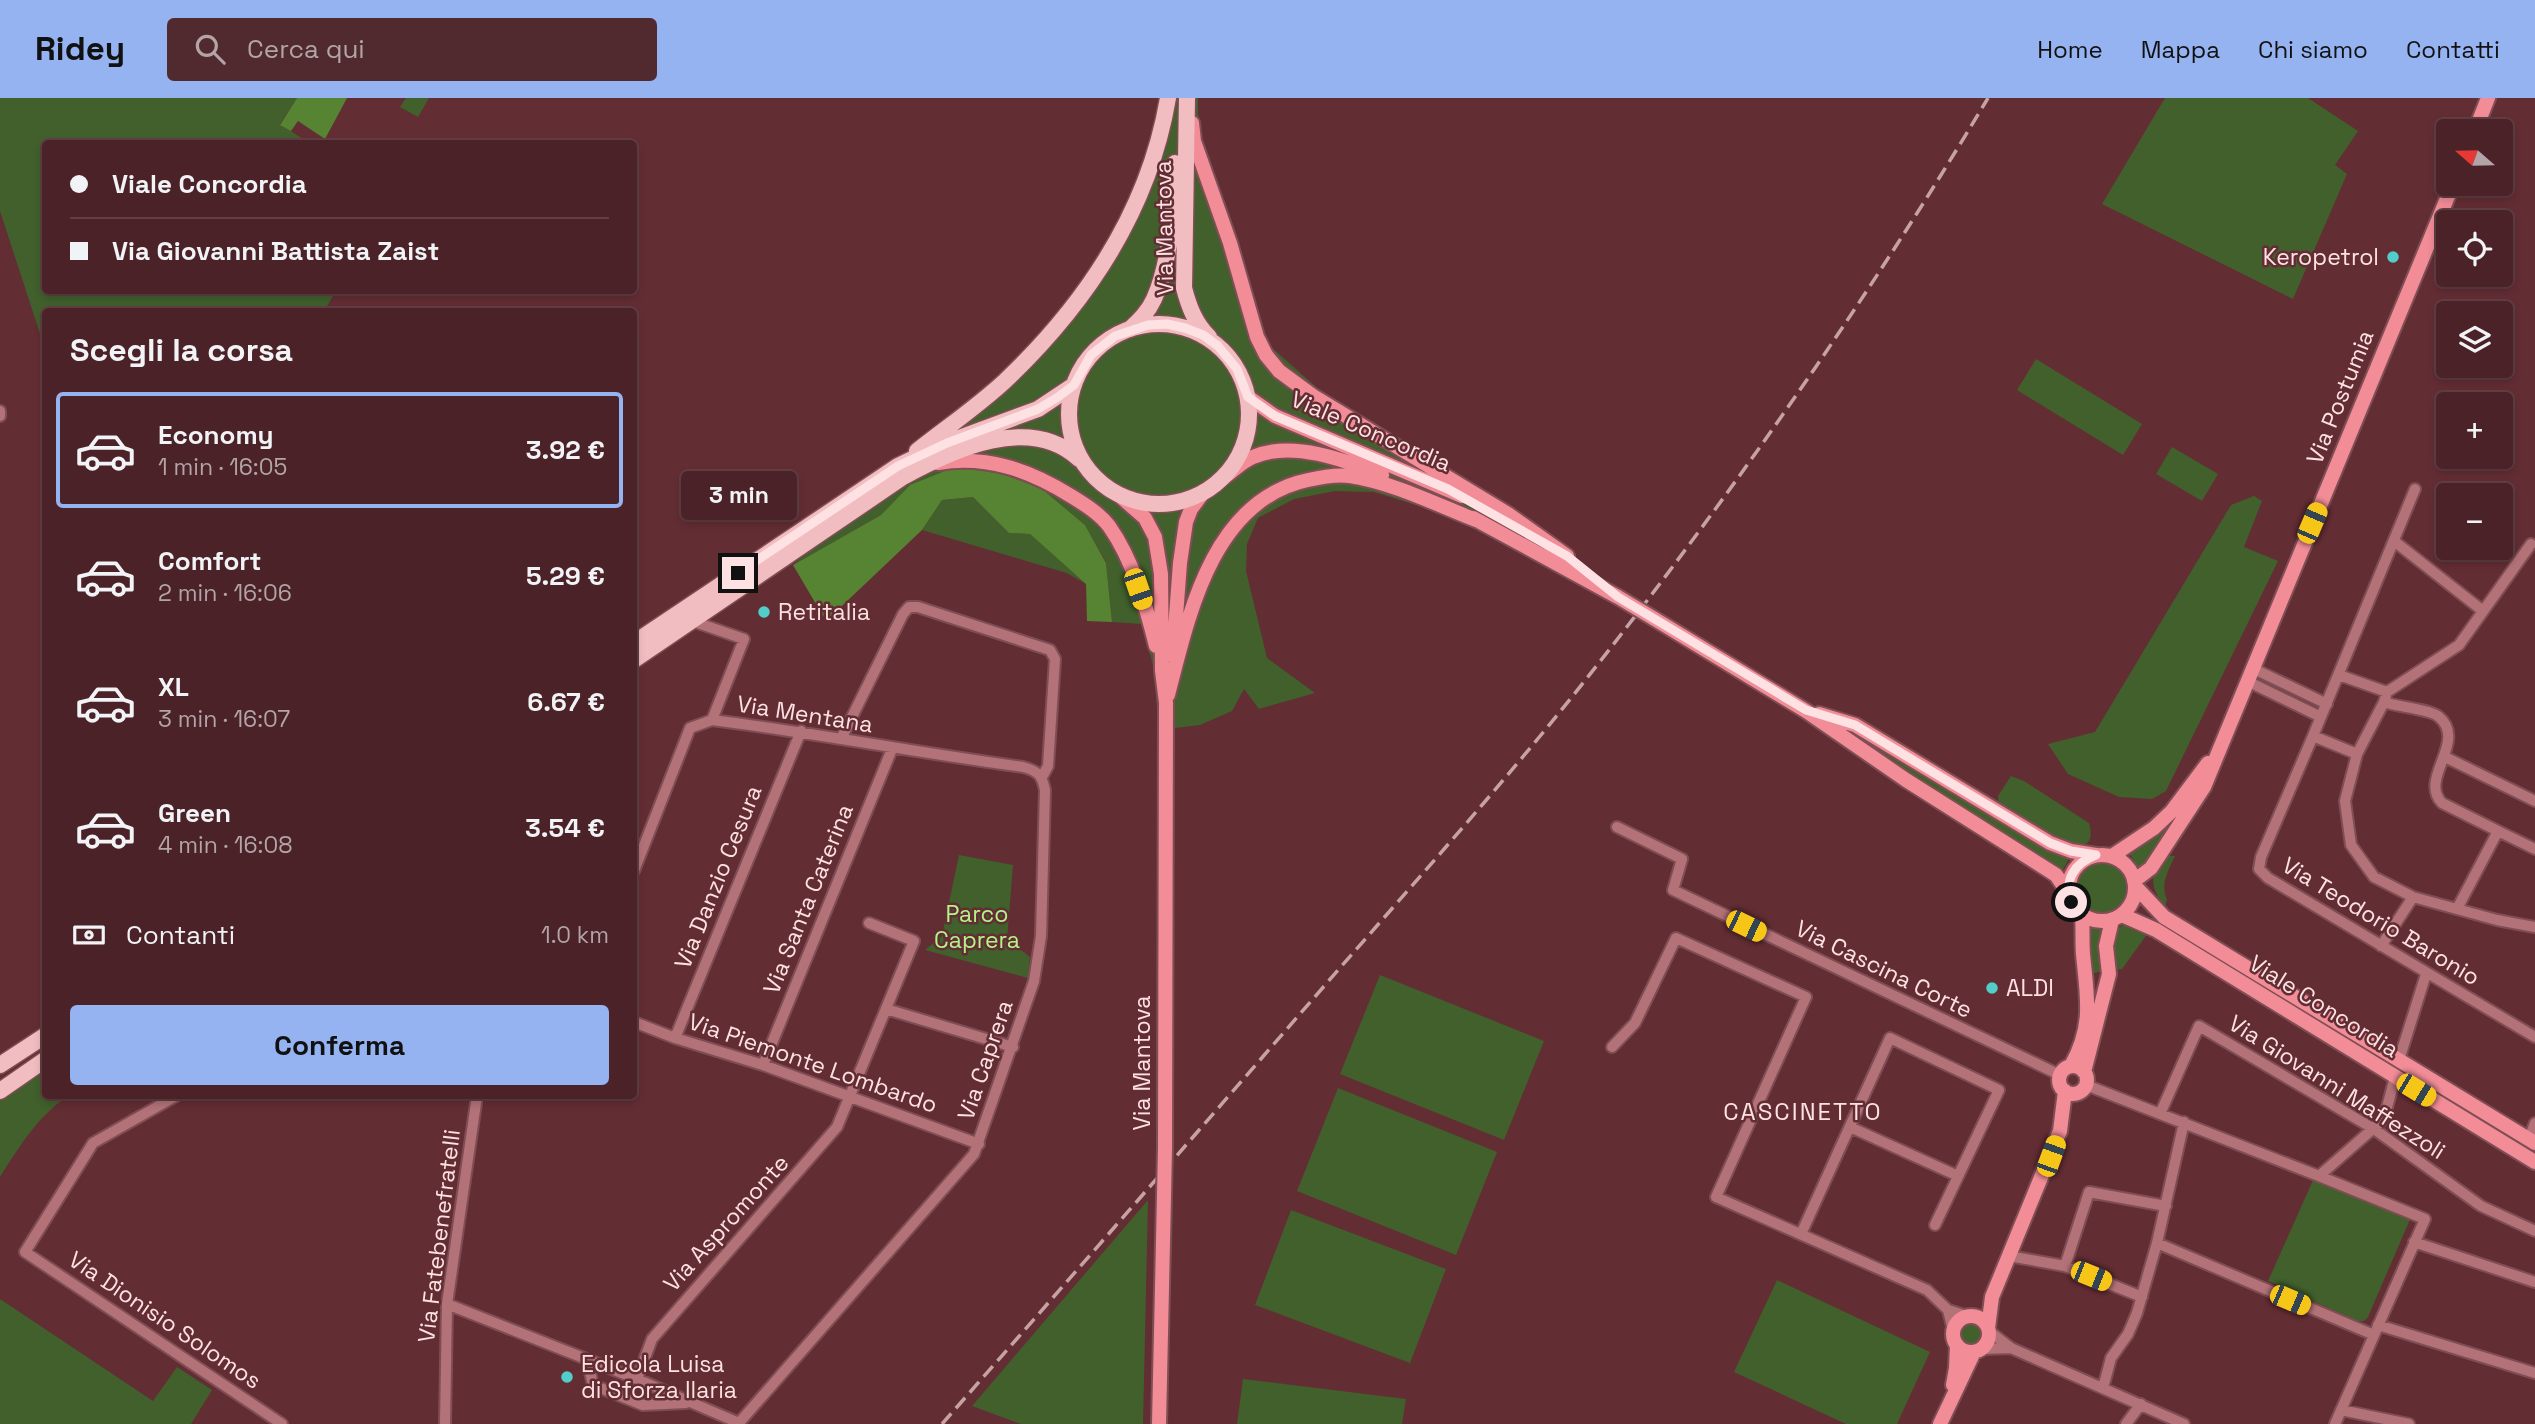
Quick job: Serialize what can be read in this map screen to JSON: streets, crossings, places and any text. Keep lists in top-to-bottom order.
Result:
{
  "streets": {
    "main road": ["Via Mantova", "Via Postumia", "Viale Concordia"],
    "street": [
      "Via Mentana",
      "Via Danzio Cesura",
      "Via Santa Caterina",
      "Via Teodorio Baronio",
      "Via Cascina Corte",
      "Via Caprera",
      "Via Piemonte Lombardo",
      "Via Giovanni Maffezzoli",
      "Via Aspromonte",
      "Via Fatebenefratelli",
      "Via Dionisio Solomos"
    ]
  },
  "crossings": [
    ["Via Mantova", "Viale Concordia"],
    ["Via Postumia", "Viale Concordia"],
    ["Via Mentana", "Via Danzio Cesura"],
    ["Via Mentana", "Via Santa Caterina"],
    ["Via Mentana", "Via Caprera"],
    ["Via Danzio Cesura", "Via Piemonte Lombardo"],
    ["Via Santa Caterina", "Via Piemonte Lombardo"],
    ["Via Caprera", "Via Piemonte Lombardo"],
    ["Via Piemonte Lombardo", "Via Aspromonte"]
  ],
  "districts": ["CASCINETTO"],
  "parks": ["Parco Caprera"],
  "places": [
    "Keropetrol",
    "Retitalia",
    "ALDI",
    "Edicola Luisa di Sforza Ilaria"
  ],
  "north": "left",
  "page": {
    "header": "Ridey",
    "search": "Cerca qui",
    "nav": [
      "Home",
      "Mappa",
      "Chi siamo",
      "Contatti"
    ],
    "map_buttons": ["+", "−"],
    "banner": ["Viale Concordia", "Via Giovanni Battista Zaist"],
    "heading": "Scegli la corsa",
    "list": [
      {
        "name": "Economy",
        "note": "1 min · 16:05",
        "value": "3.92 €"
      },
      {
        "name": "Comfort",
        "note": "2 min · 16:06",
        "value": "5.29 €"
      },
      {
        "name": "XL",
        "note": "3 min · 16:07",
        "value": "6.67 €"
      },
      {
        "name": "Green",
        "note": "4 min · 16:08",
        "value": "3.54 €"
      }
    ],
    "bubble": "3 min",
    "pay": ["Contanti", "1.0 km"],
    "buttons": "Conferma"
  }
}
